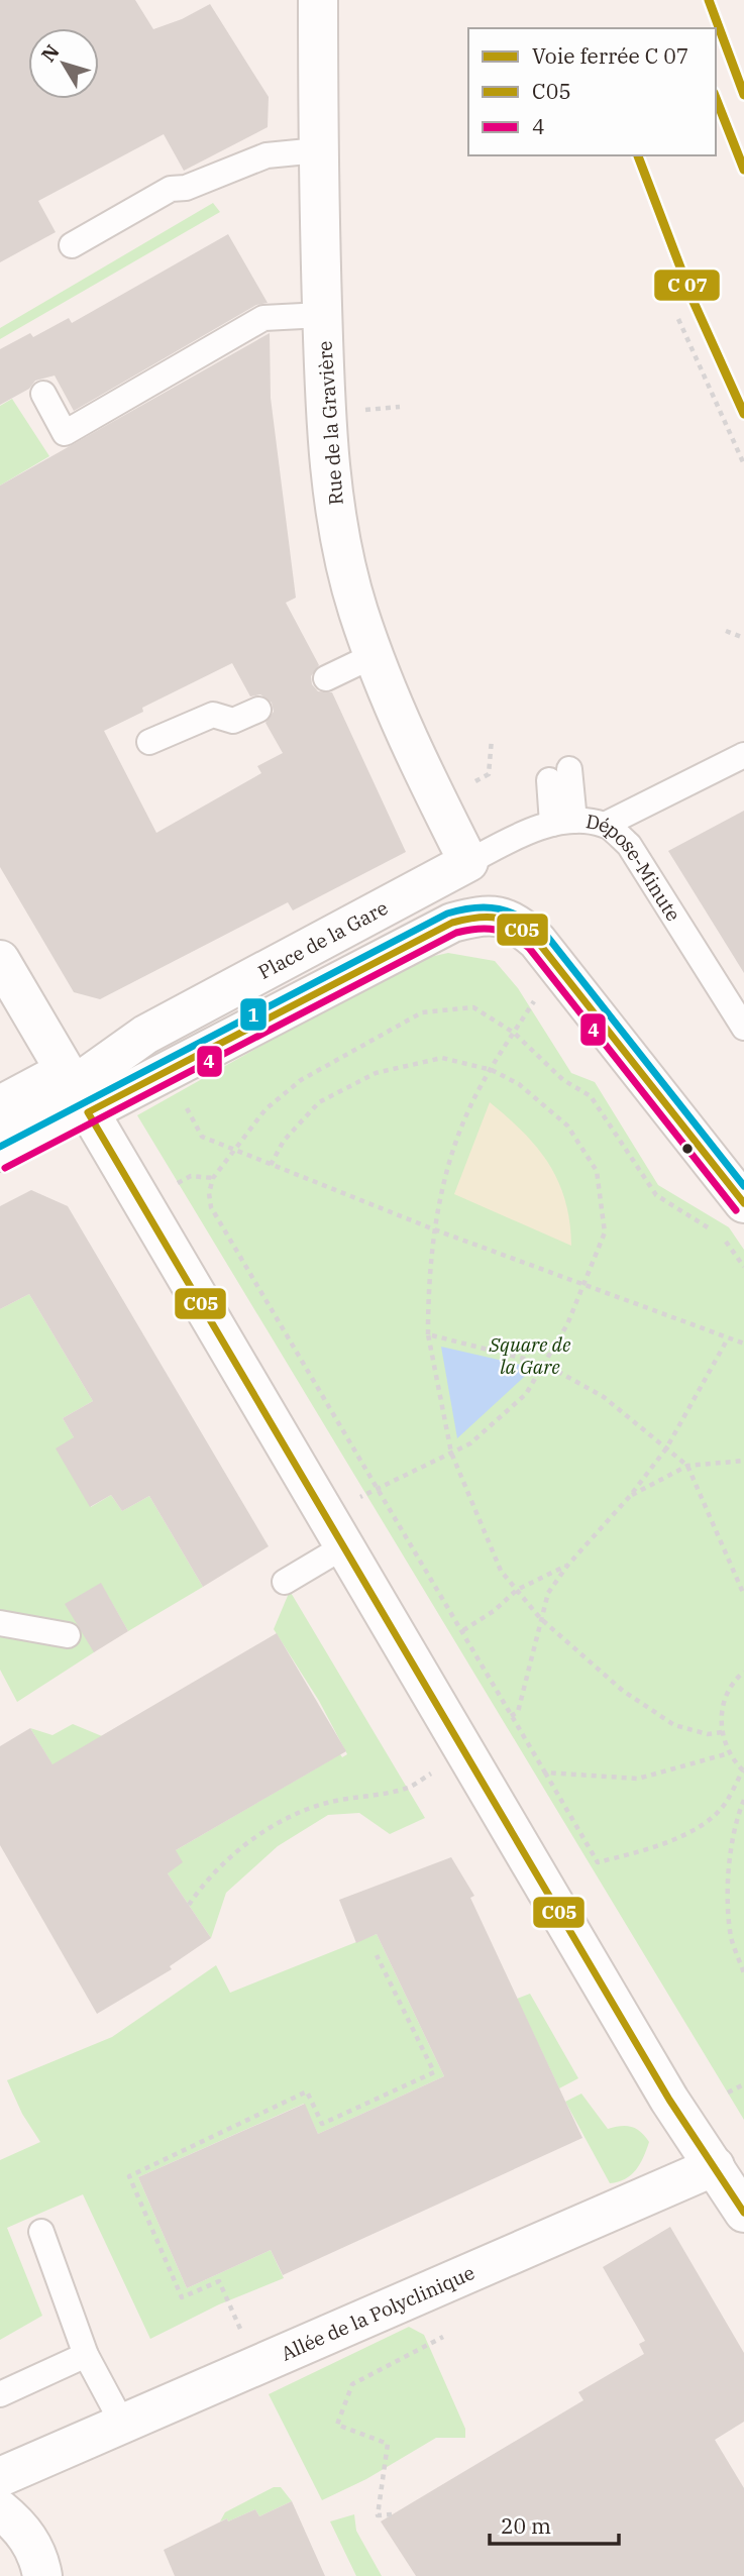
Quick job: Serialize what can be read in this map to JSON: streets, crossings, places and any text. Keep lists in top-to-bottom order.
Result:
{
  "streets": {
    "street": ["Rue de la Gravière", "Place de la Gare", "Allée de la Polyclinique"],
    "lane": ["Dépose-Minute"]
  },
  "crossings": [
    ["Rue de la Gravière", "Dépose-Minute"],
    ["Rue de la Gravière", "Place de la Gare"],
    ["Dépose-Minute", "Place de la Gare"]
  ],
  "parks": ["Square de la Gare"],
  "lines": ["transit line 1", "transit line C05", "transit line 4"],
  "legend": ["Voie ferrée C 07", "C05", "4"],
  "scale_bar": "20 m",
  "north": "top left"
}
